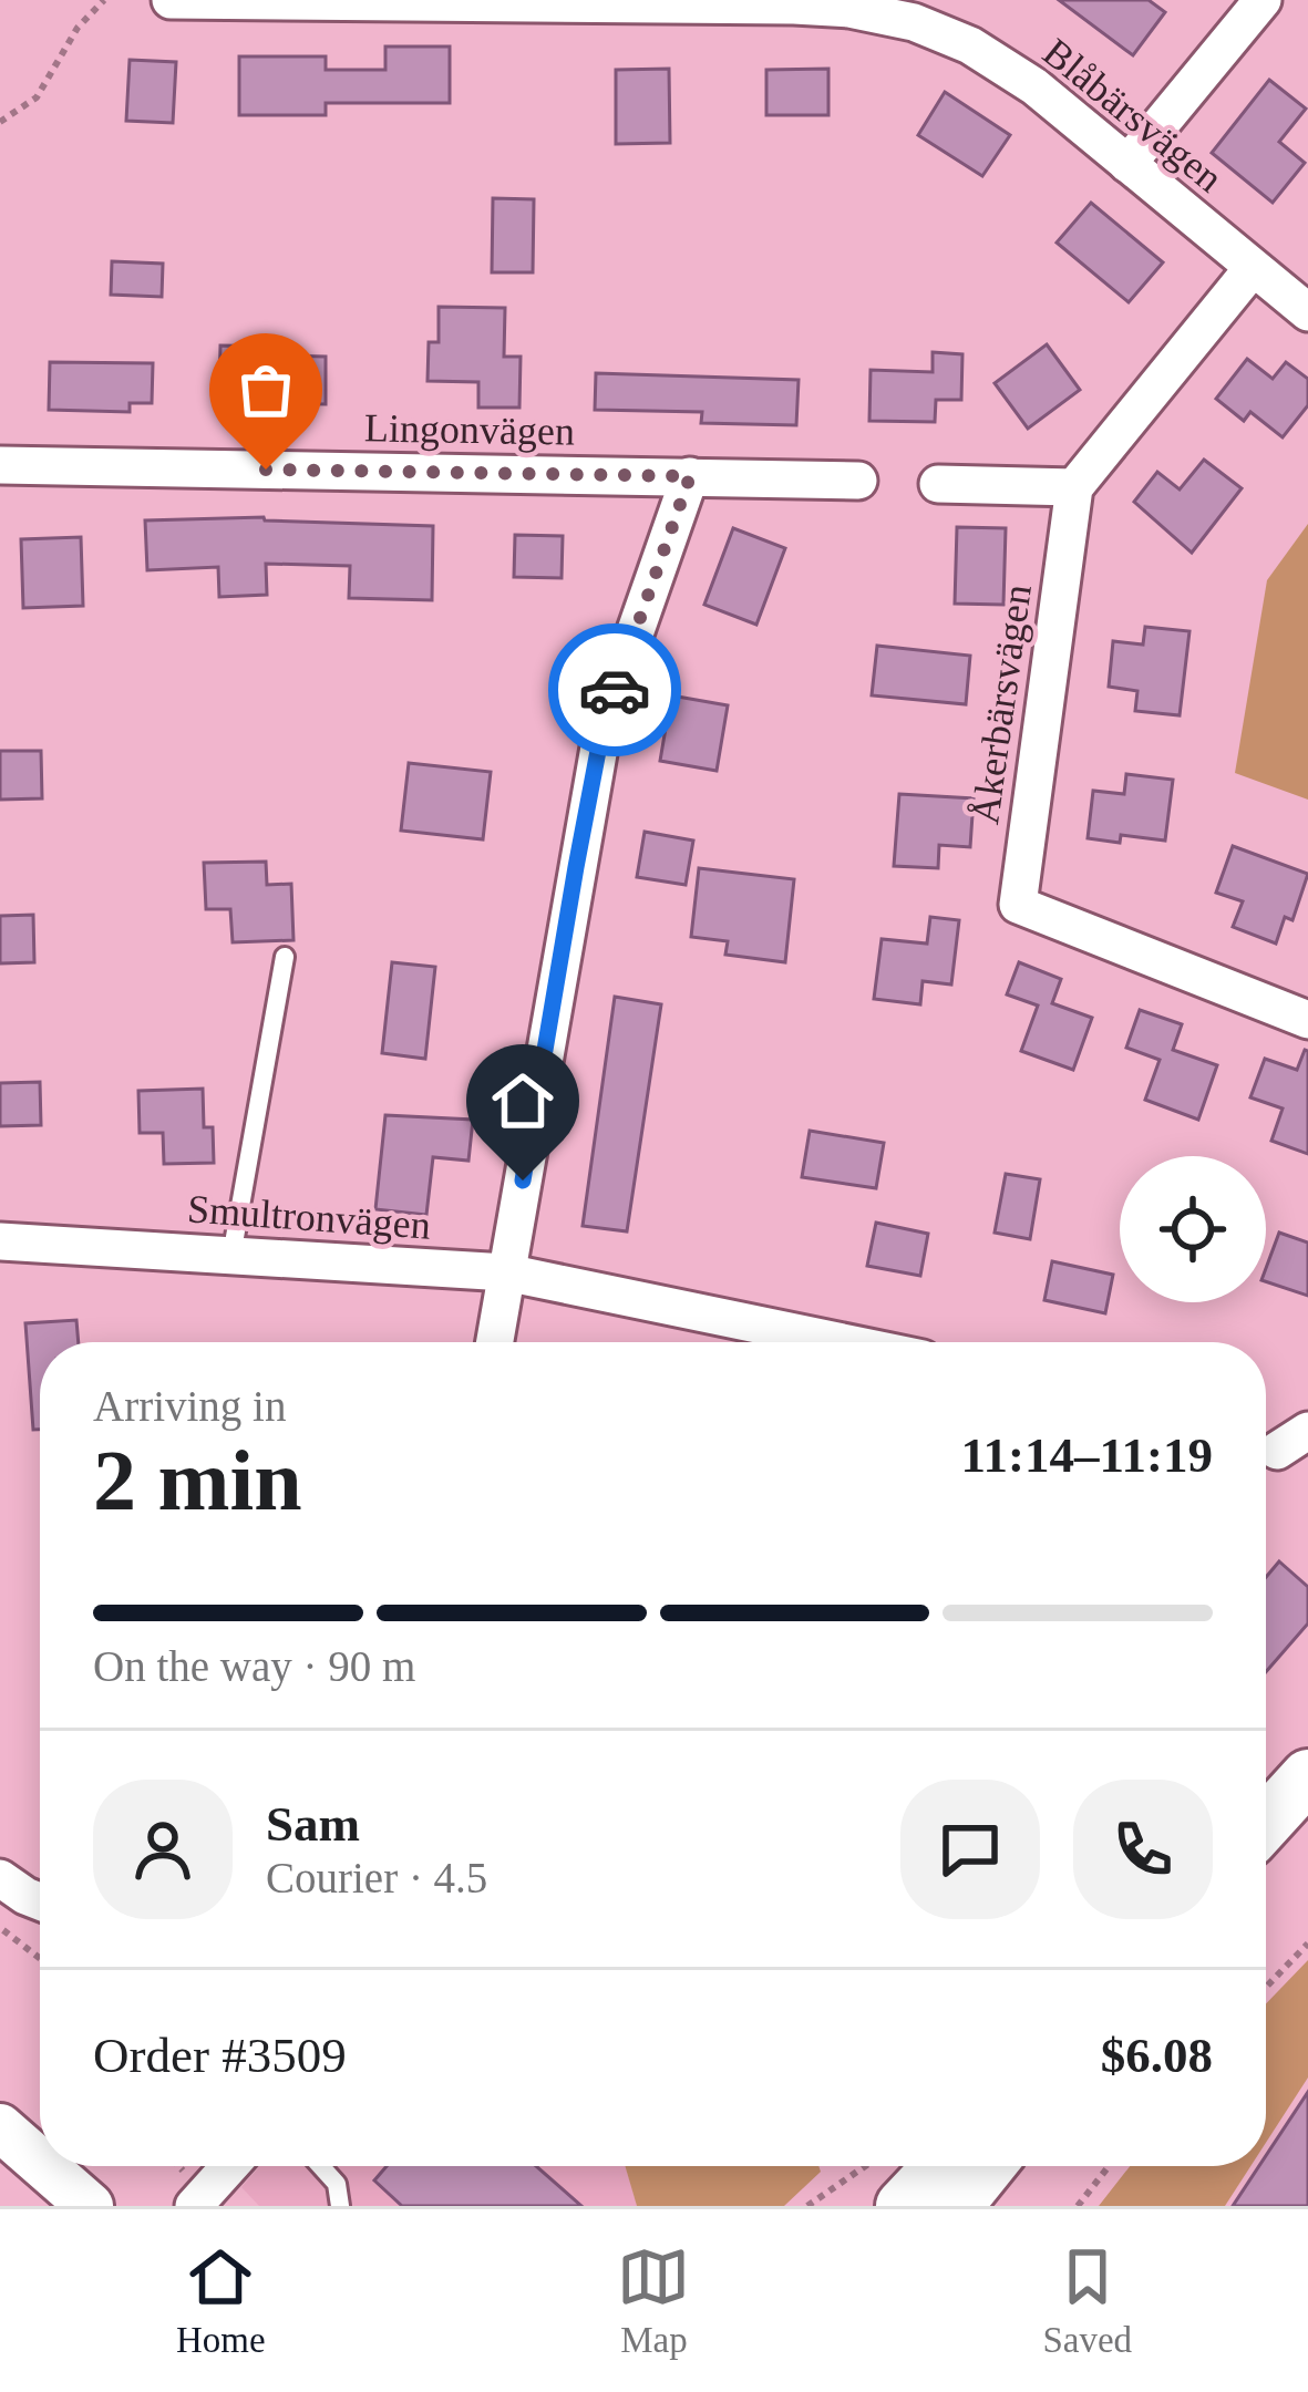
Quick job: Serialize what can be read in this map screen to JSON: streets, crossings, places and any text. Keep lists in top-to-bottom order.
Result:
{
  "streets": {
    "street": [
      "Blåbärsvägen",
      "Lingonvägen",
      "Åkerbärsvägen",
      "Smultronvägen"
    ]
  },
  "page": {
    "heading": ["2 min", "Arriving in", "11:14–11:19"],
    "panel": [
      "Sam",
      "Courier · 4.5",
      "Order #3509",
      "$6.08"
    ],
    "bar": "On the way · 90 m",
    "tabs": ["Home", "Map", "Saved"]
  }
}
